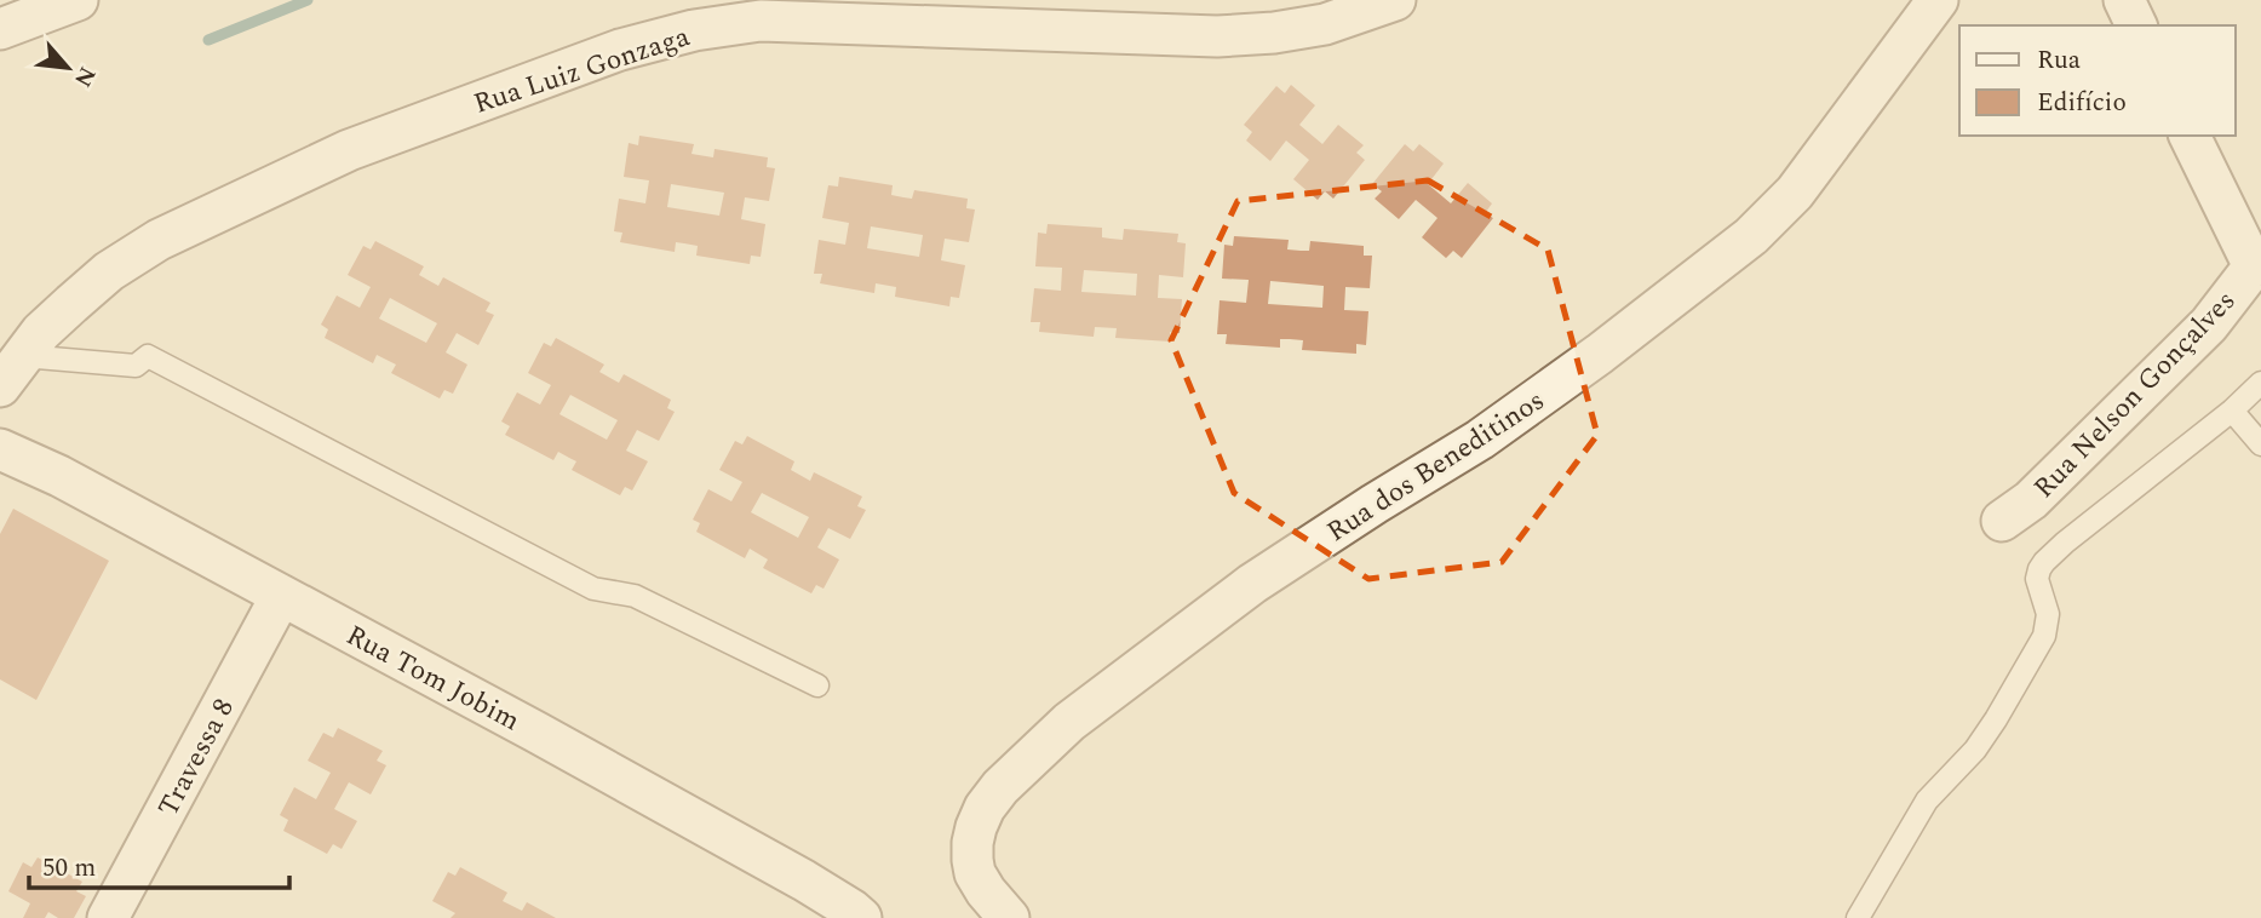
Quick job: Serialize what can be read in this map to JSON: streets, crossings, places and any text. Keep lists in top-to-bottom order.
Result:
{
  "streets": {
    "street": [
      "Rua Luiz Gonzaga",
      "Rua Nelson Gonçalves",
      "Rua dos Beneditinos",
      "Rua Tom Jobim",
      "Travessa 8"
    ]
  },
  "crossings": [
    ["Rua Tom Jobim", "Travessa 8"]
  ],
  "legend": ["Rua", "Edifício"],
  "scale_bar": "50 m",
  "north": "bottom right"
}
